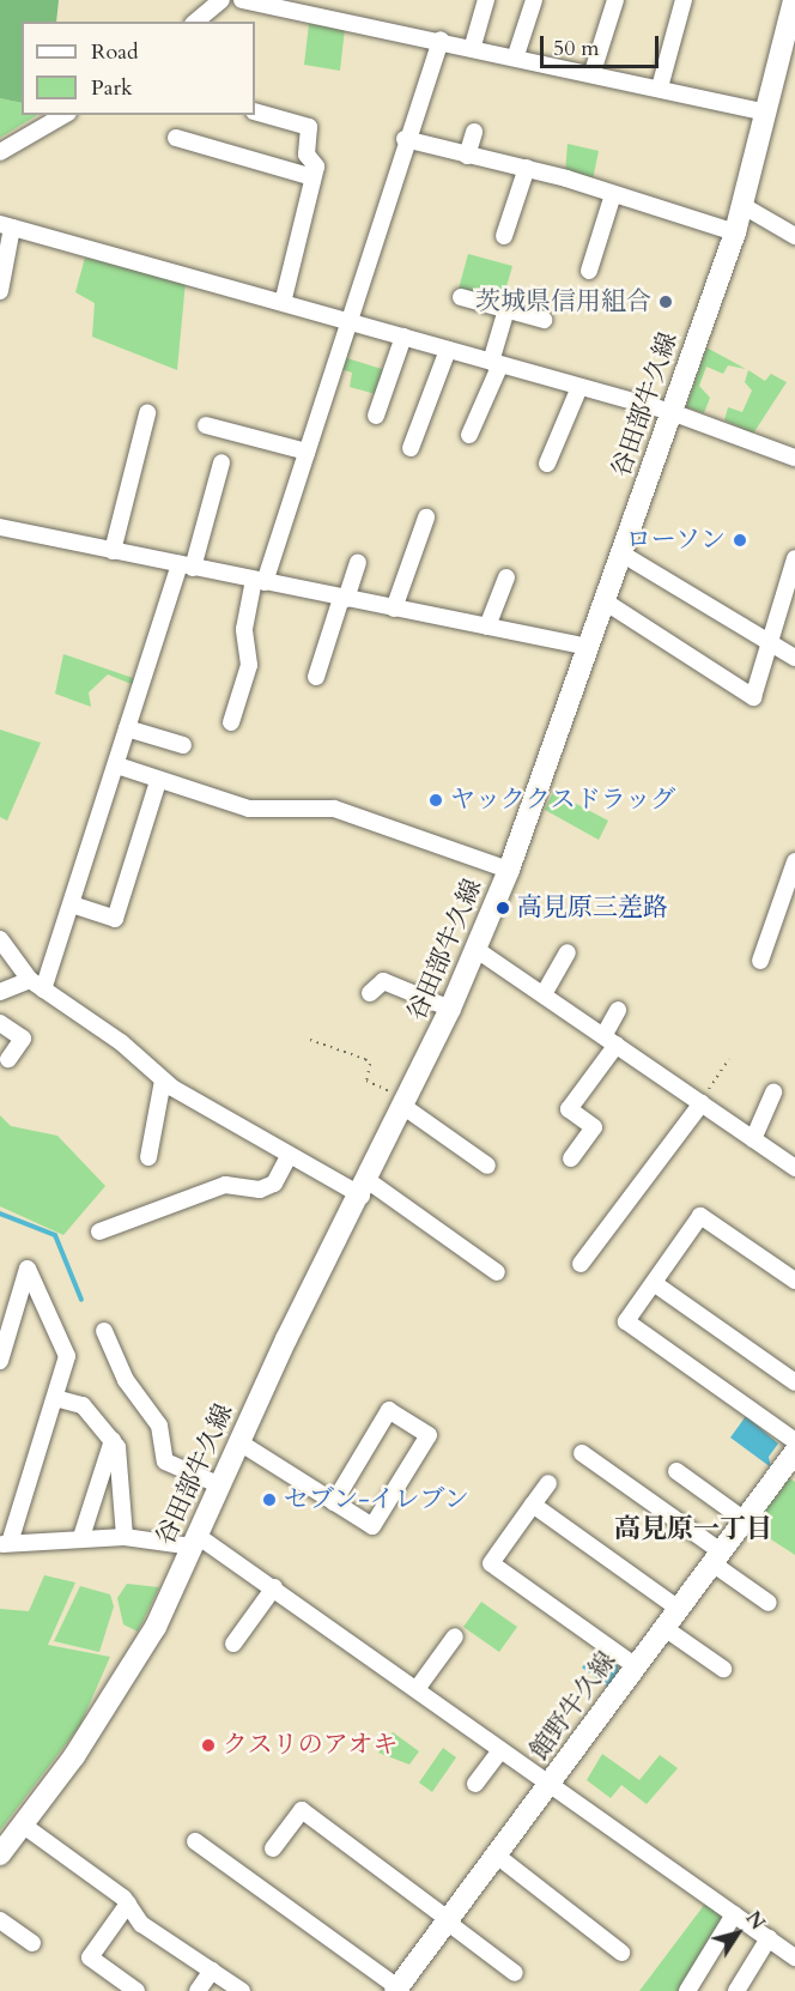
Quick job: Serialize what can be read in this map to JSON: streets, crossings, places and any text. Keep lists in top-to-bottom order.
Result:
{
  "streets": {
    "main road": ["谷田部牛久線", "館野牛久線"]
  },
  "districts": ["高見原一丁目"],
  "places": [
    "茨城県信用組合",
    "ローソン",
    "ヤッククスドラッグ",
    "高見原三差路",
    "セブン-イレブン",
    "クスリのアオキ"
  ],
  "legend": ["Road", "Park"],
  "scale_bar": "50 m",
  "north": "top right"
}
